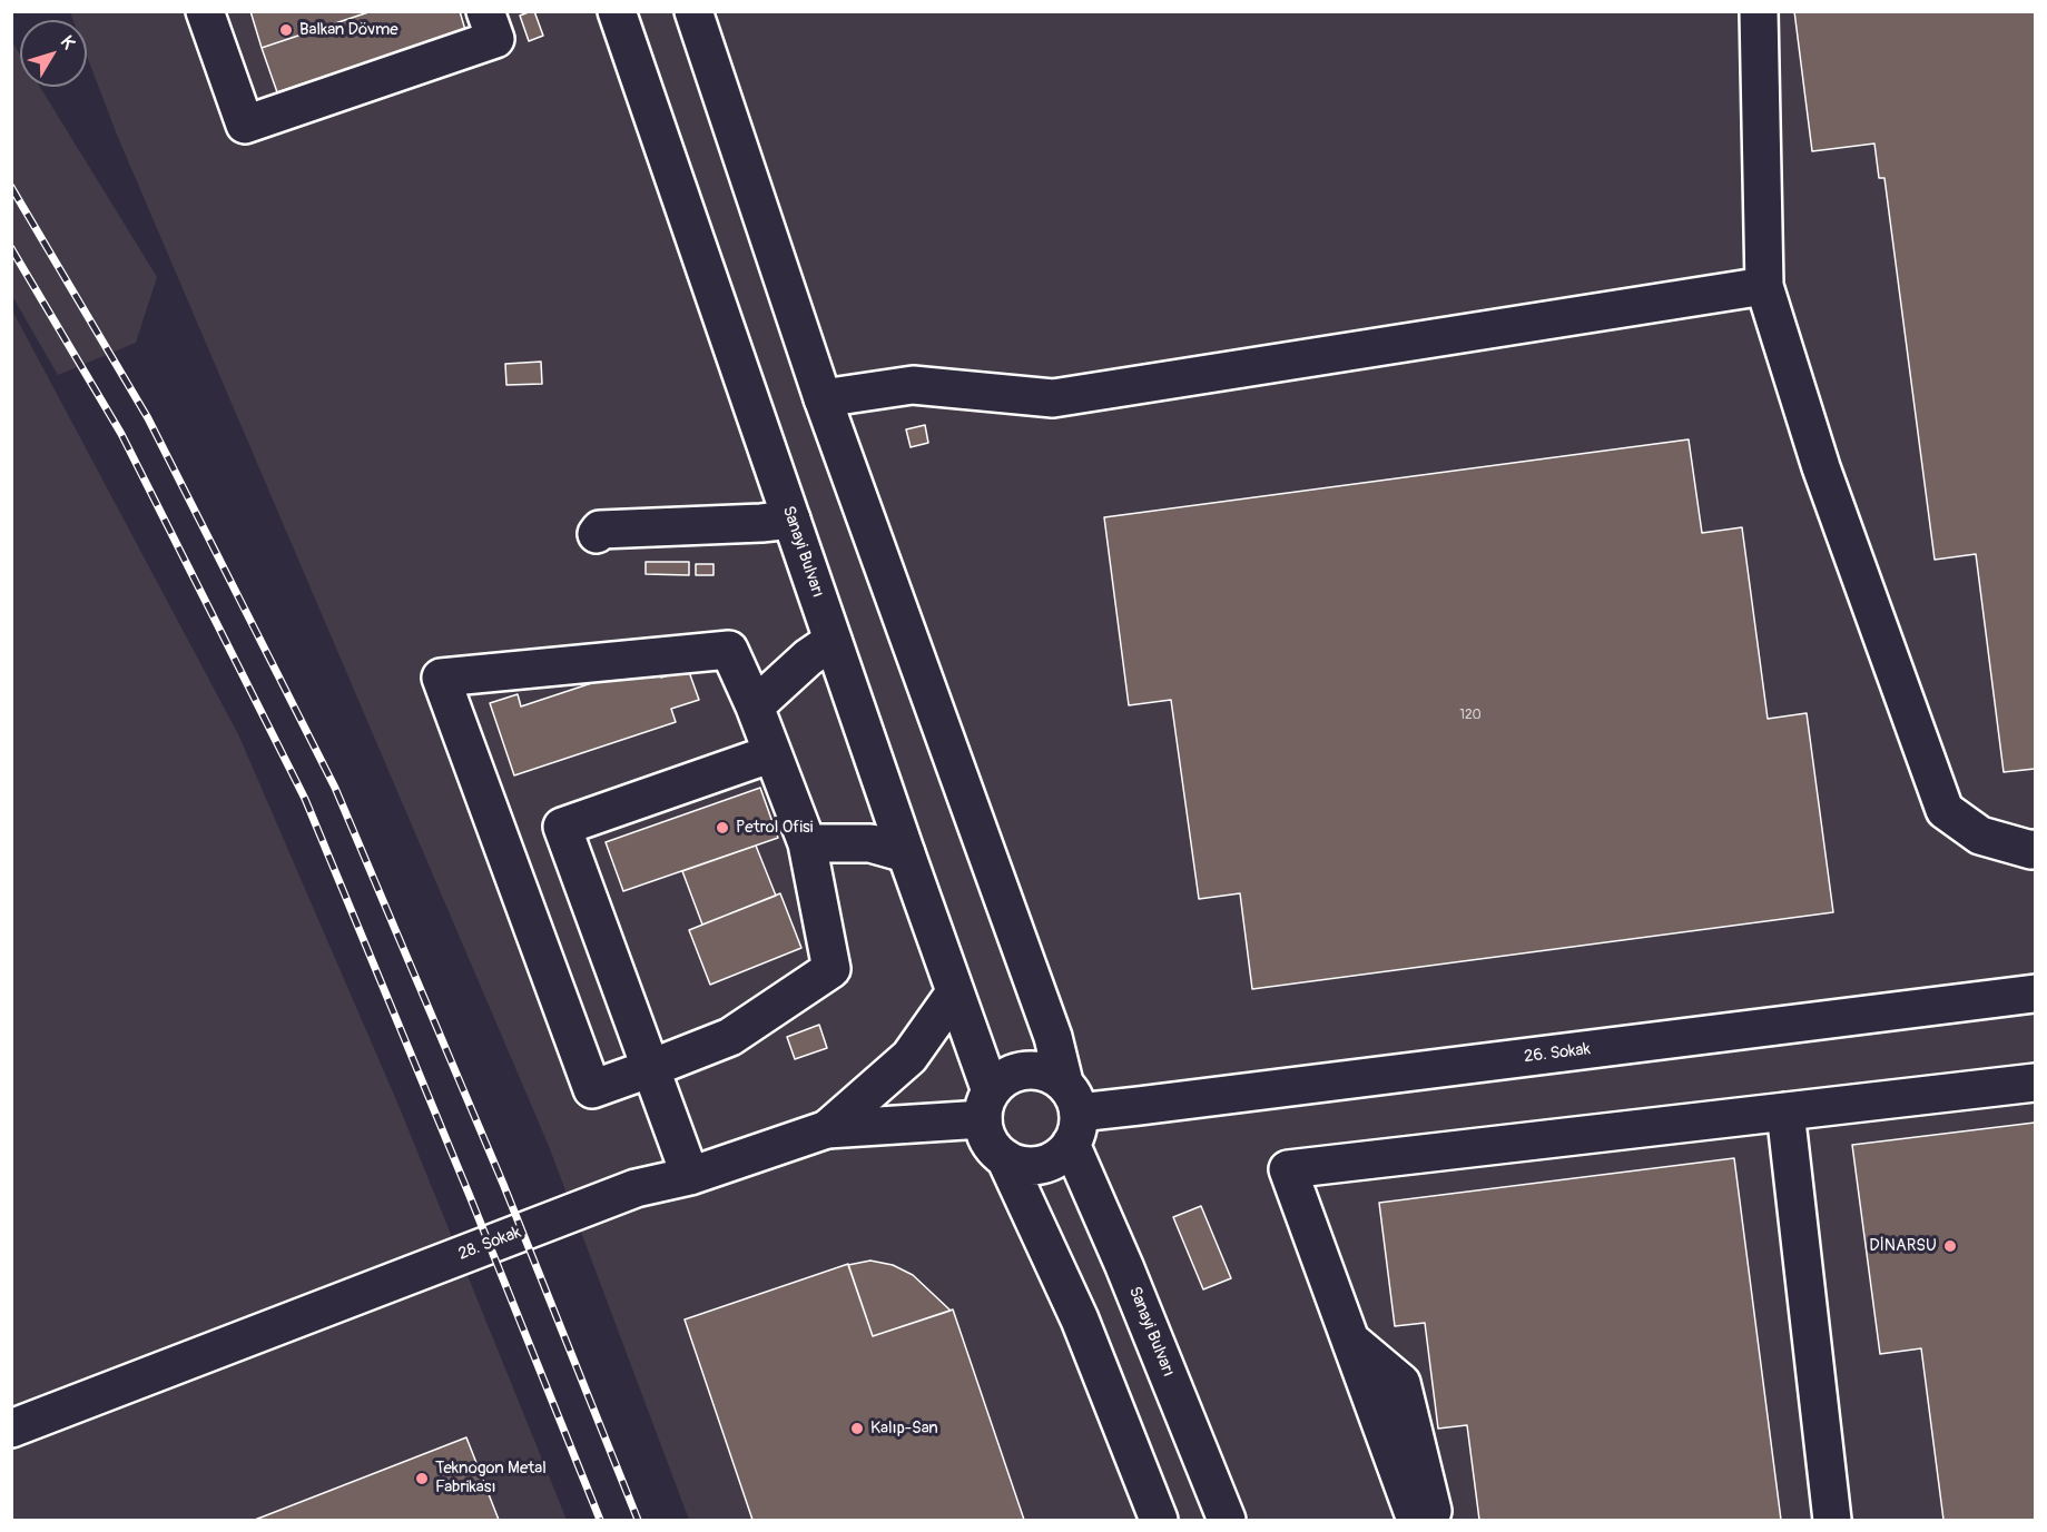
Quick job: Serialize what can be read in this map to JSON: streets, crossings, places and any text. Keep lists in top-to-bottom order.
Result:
{
  "streets": {
    "main road": ["Sanayi Bulvarı", "26. Sokak", "28. Sokak"]
  },
  "crossings": [
    ["Sanayi Bulvarı", "26. Sokak"],
    ["Sanayi Bulvarı", "28. Sokak"],
    ["26. Sokak", "28. Sokak"]
  ],
  "places": [
    "Balkan Dövme",
    "Petrol Ofisi",
    "DİNARSU",
    "Kalıp-San",
    "Teknogon Metal Fabrikası"
  ],
  "house_numbers": ["120"],
  "north": "top right"
}
